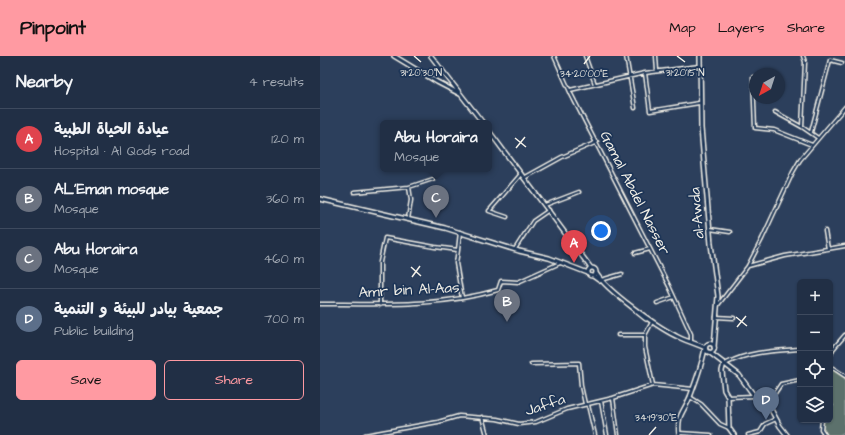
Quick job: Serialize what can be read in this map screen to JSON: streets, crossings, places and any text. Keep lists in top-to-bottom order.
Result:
{
  "streets": {
    "main road": ["al-Awda"],
    "street": ["Gamal Abdel Nasser", "Amr bin Al-Aas", "Jaffa"]
  },
  "north": "bottom left",
  "page": {
    "header": "Pinpoint",
    "nav": ["Map", "Layers", "Share"],
    "heading": ["Nearby", "4 results"],
    "list": [
      {
        "mark": "A",
        "name": "عيادة الحياة الطبية",
        "note": "Hospital · Al Qods road",
        "value": "120 m"
      },
      {
        "mark": "B",
        "name": "AL'Eman mosque",
        "note": "Mosque",
        "value": "360 m"
      },
      {
        "mark": "C",
        "name": "Abu Horaira",
        "note": "Mosque",
        "value": "460 m"
      },
      {
        "mark": "D",
        "name": "جمعية بيادر للبيئة و التنمية",
        "note": "Public building",
        "value": "700 m"
      }
    ],
    "popup": ["Abu Horaira", "Mosque"],
    "pins": [
      "C",
      "A",
      "B",
      "D"
    ],
    "map_buttons": ["+", "−"],
    "buttons": ["Save", "Share"]
  },
  "coordinates": [
    "31°20'30\"N",
    "31°20'15\"N",
    "34°20'00\"E",
    "34°19'30\"E"
  ]
}
